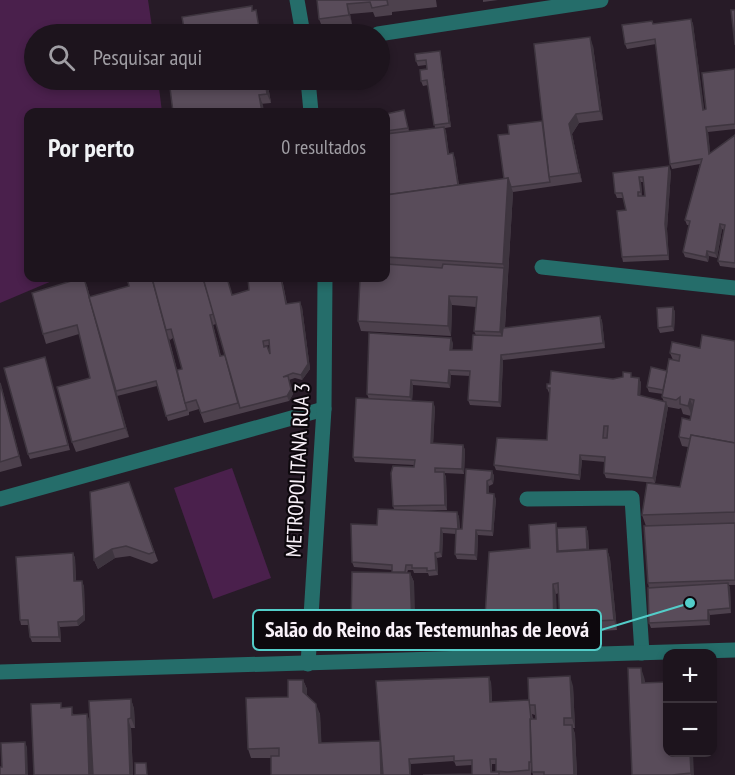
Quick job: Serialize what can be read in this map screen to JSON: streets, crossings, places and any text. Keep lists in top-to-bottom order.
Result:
{
  "streets": {
    "street": ["METROPOLITANA RUA 3"]
  },
  "places": ["Salão do Reino das Testemunhas de Jeová"],
  "page": {
    "search": "Pesquisar aqui",
    "heading": ["Por perto", "0 resultados"],
    "map_buttons": ["+", "−"]
  }
}
